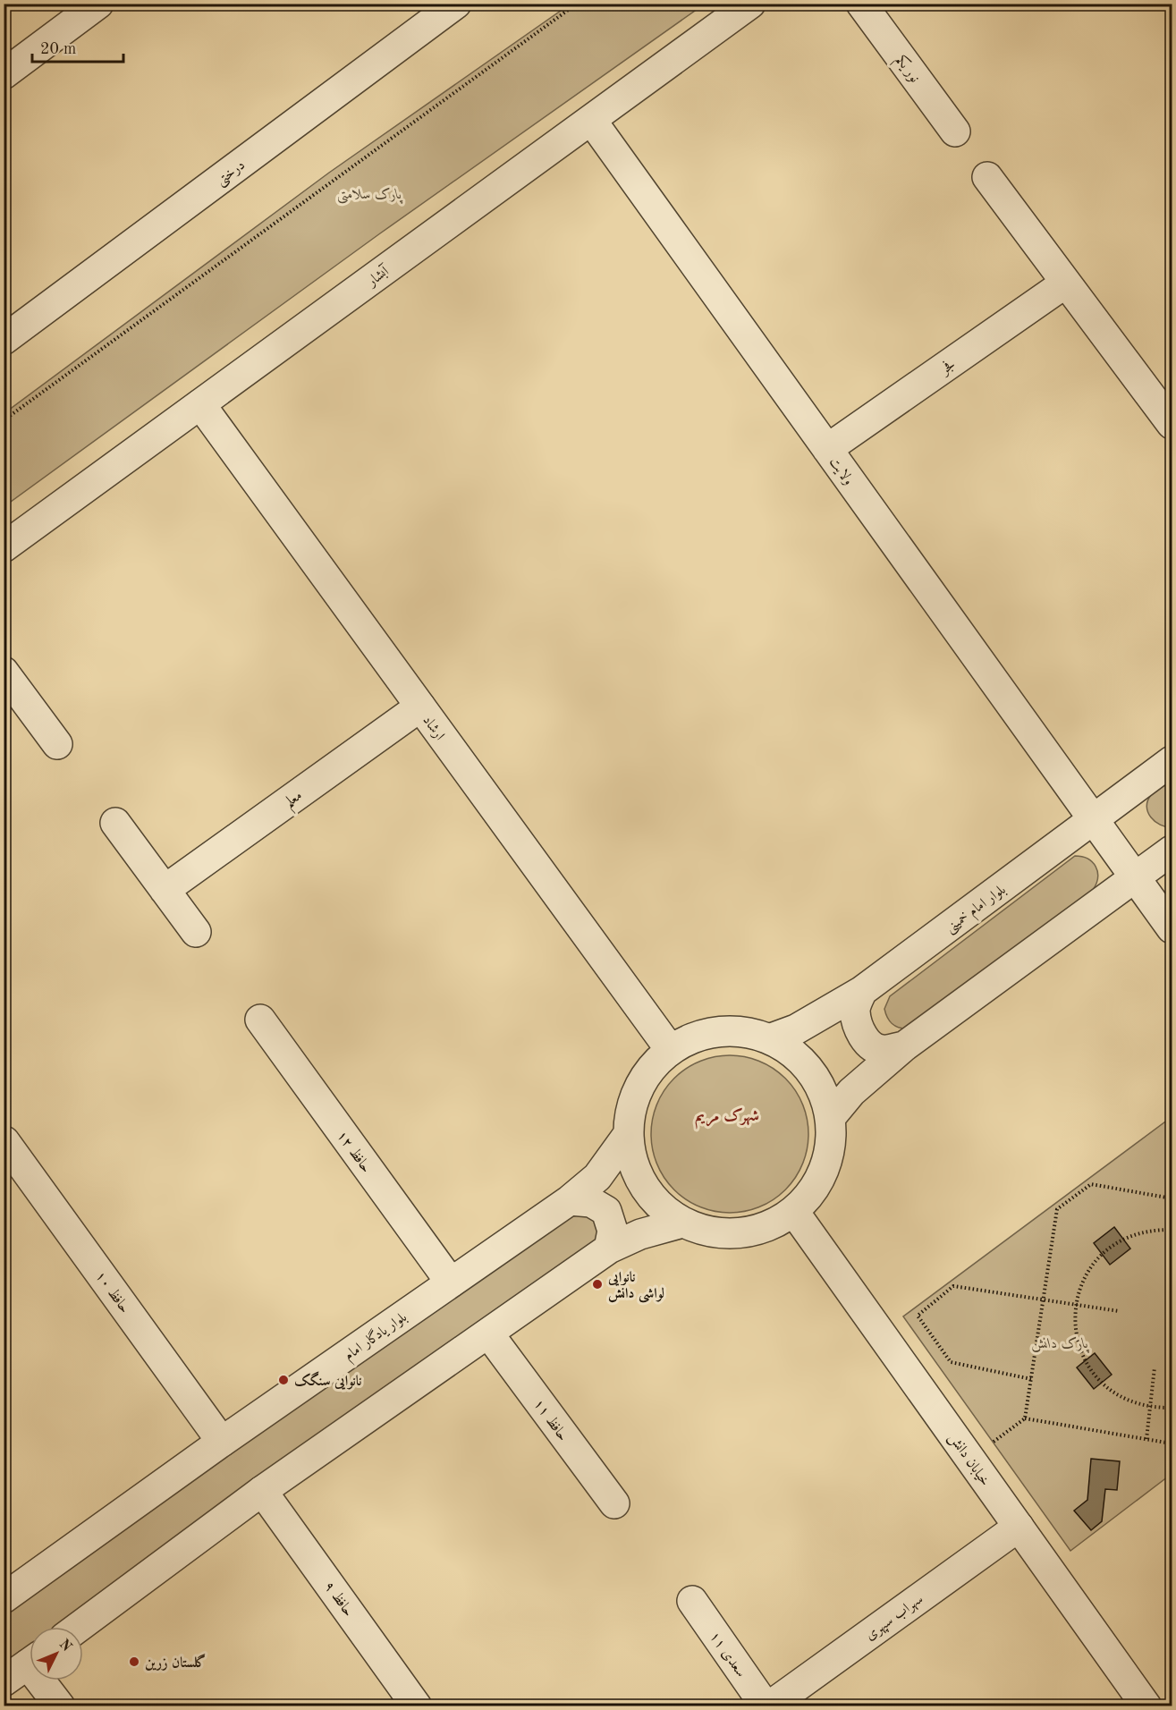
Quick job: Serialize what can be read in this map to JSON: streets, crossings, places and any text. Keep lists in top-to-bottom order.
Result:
{
  "streets": {
    "street": [
      "نور یکم",
      "درختی",
      "آبشار",
      "فجر",
      "ولایت",
      "ارشاد",
      "معلم",
      "بلوار امام خمینی",
      "حافظ ۱۲",
      "حافظ ۱۰",
      "بلوار یادگار امام",
      "حافظ ۱۱",
      "خیابان دانش",
      "حافظ ۹",
      "سهراب سپهری",
      "سعدی ۱۱"
    ]
  },
  "crossings": [
    ["آبشار", "ولایت"],
    ["آبشار", "ارشاد"],
    ["فجر", "ولایت"],
    ["ولایت", "بلوار امام خمینی"],
    ["ارشاد", "معلم"],
    ["حافظ ۱۲", "بلوار یادگار امام"],
    ["حافظ ۱۰", "بلوار یادگار امام"],
    ["خیابان دانش", "سهراب سپهری"],
    ["سهراب سپهری", "سعدی ۱۱"]
  ],
  "districts": ["شهرک مریم"],
  "parks": ["پارک سلامتی", "پارک دانش"],
  "places": ["نانوایی لواشی دانش", "نانوایی سنگک", "گلستان زرین"],
  "scale_bar": "20 m",
  "north": "top right"
}
